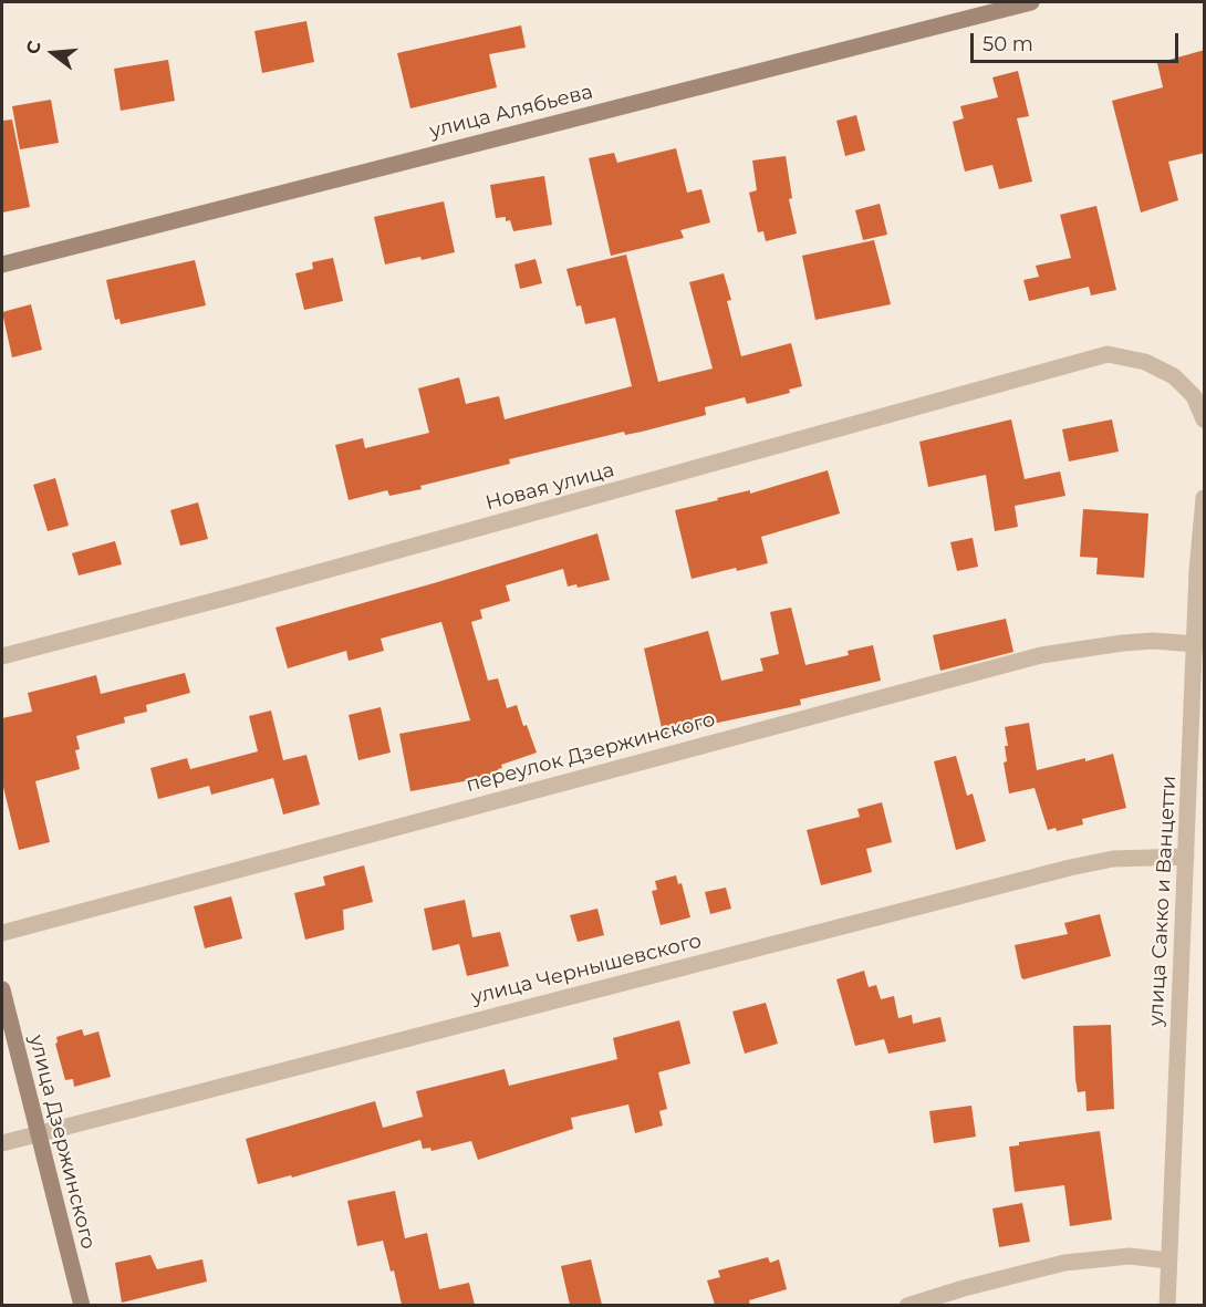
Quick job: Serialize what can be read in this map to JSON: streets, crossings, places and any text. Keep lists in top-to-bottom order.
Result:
{
  "streets": {
    "main road": ["улица Алябьева", "улица Дзержинского"],
    "street": [
      "Новая улица",
      "переулок Дзержинского",
      "улица Сакко и Ванцетти",
      "улица Чернышевского"
    ]
  },
  "crossings": [
    ["переулок Дзержинского", "улица Сакко и Ванцетти"],
    ["улица Сакко и Ванцетти", "улица Чернышевского"],
    ["улица Чернышевского", "улица Дзержинского"]
  ],
  "scale_bar": "50 m",
  "north": "left"
}
